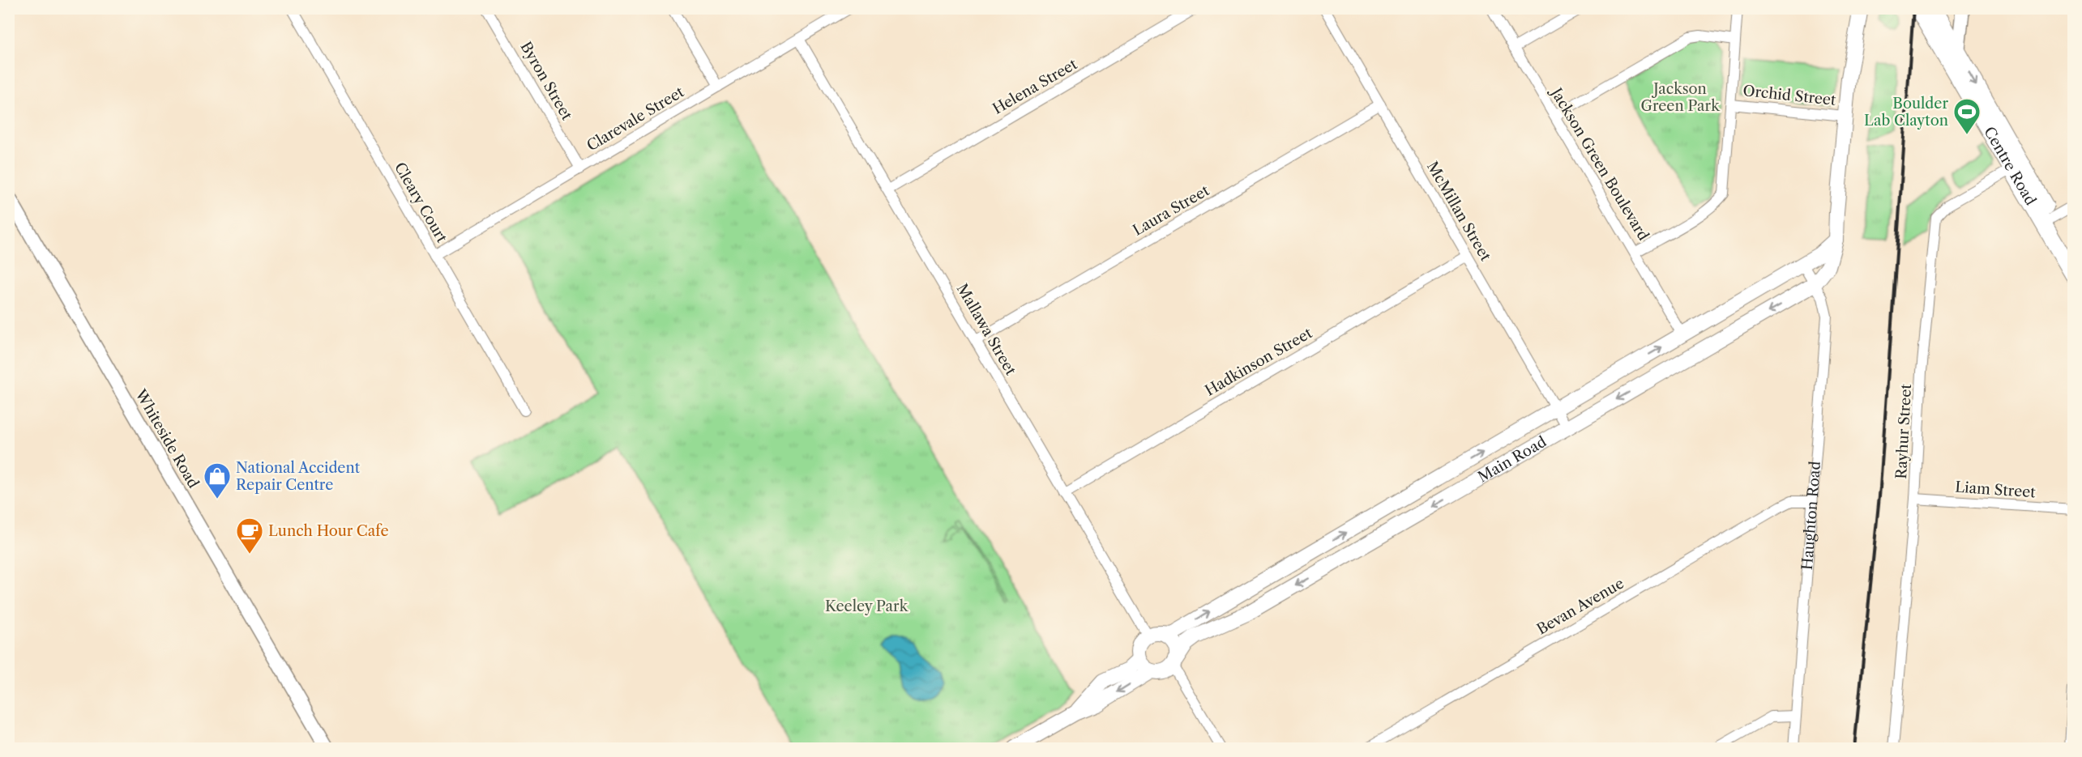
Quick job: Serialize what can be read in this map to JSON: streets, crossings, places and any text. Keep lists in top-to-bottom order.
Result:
{
  "streets": {
    "main road": ["Centre Road", "Main Road"],
    "street": [
      "Byron Street",
      "Helena Street",
      "Orchid Street",
      "Clarevale Street",
      "Jackson Green Boulevard",
      "Cleary Court",
      "Laura Street",
      "McMillan Street",
      "Mallawa Street",
      "Hadkinson Street",
      "Rayhur Street",
      "Whiteside Road",
      "Liam Street",
      "Haughton Road",
      "Bevan Avenue"
    ]
  },
  "crossings": [
    ["Byron Street", "Clarevale Street"],
    ["Helena Street", "Mallawa Street"],
    ["Clarevale Street", "Cleary Court"],
    ["Clarevale Street", "Mallawa Street"],
    ["Jackson Green Boulevard", "Main Road"],
    ["Centre Road", "Rayhur Street"],
    ["Laura Street", "McMillan Street"],
    ["Laura Street", "Mallawa Street"],
    ["McMillan Street", "Hadkinson Street"],
    ["McMillan Street", "Main Road"],
    ["Mallawa Street", "Hadkinson Street"],
    ["Mallawa Street", "Main Road"],
    ["Rayhur Street", "Liam Street"],
    ["Main Road", "Haughton Road"],
    ["Haughton Road", "Bevan Avenue"]
  ],
  "parks": ["Jackson Green Park", "Keeley Park"],
  "places": {
    "sports": ["Boulder Lab Clayton"],
    "shop": ["National Accident Repair Centre"],
    "cafe": ["Lunch Hour Cafe"]
  }
}
